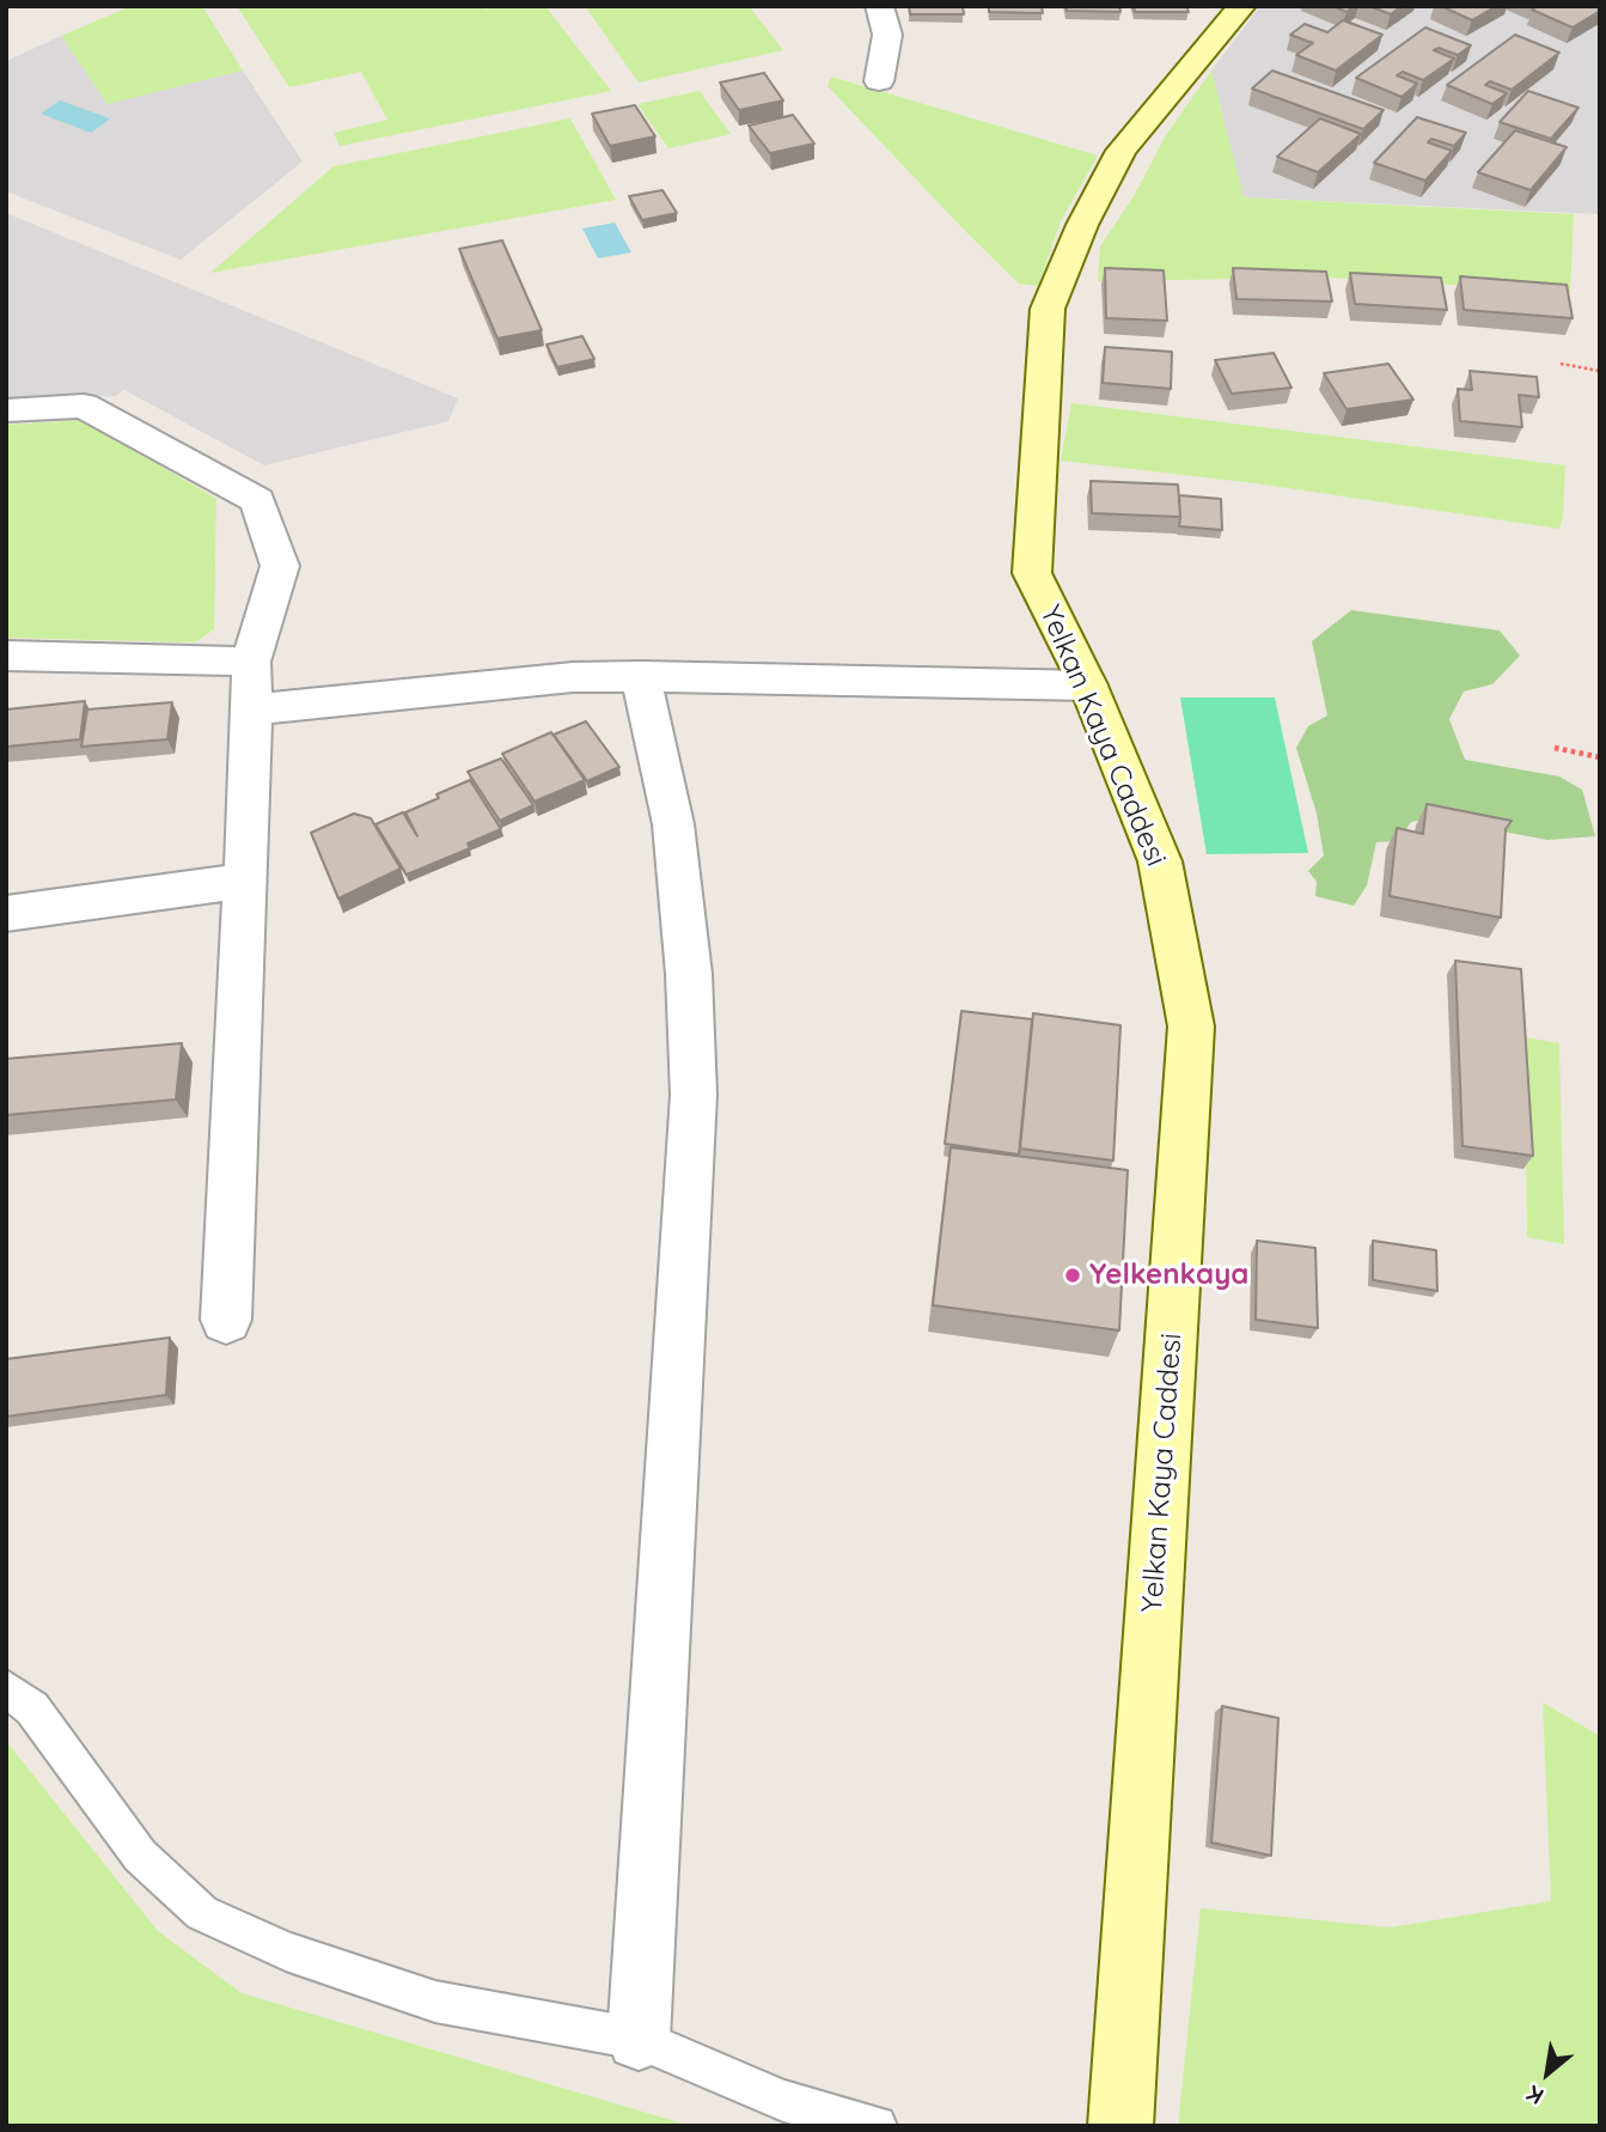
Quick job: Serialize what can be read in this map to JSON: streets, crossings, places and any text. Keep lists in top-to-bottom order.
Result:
{
  "streets": {
    "street": ["Yelkan Kaya Caddesi"]
  },
  "places": ["Yelkenkaya"],
  "north": "bottom left"
}
